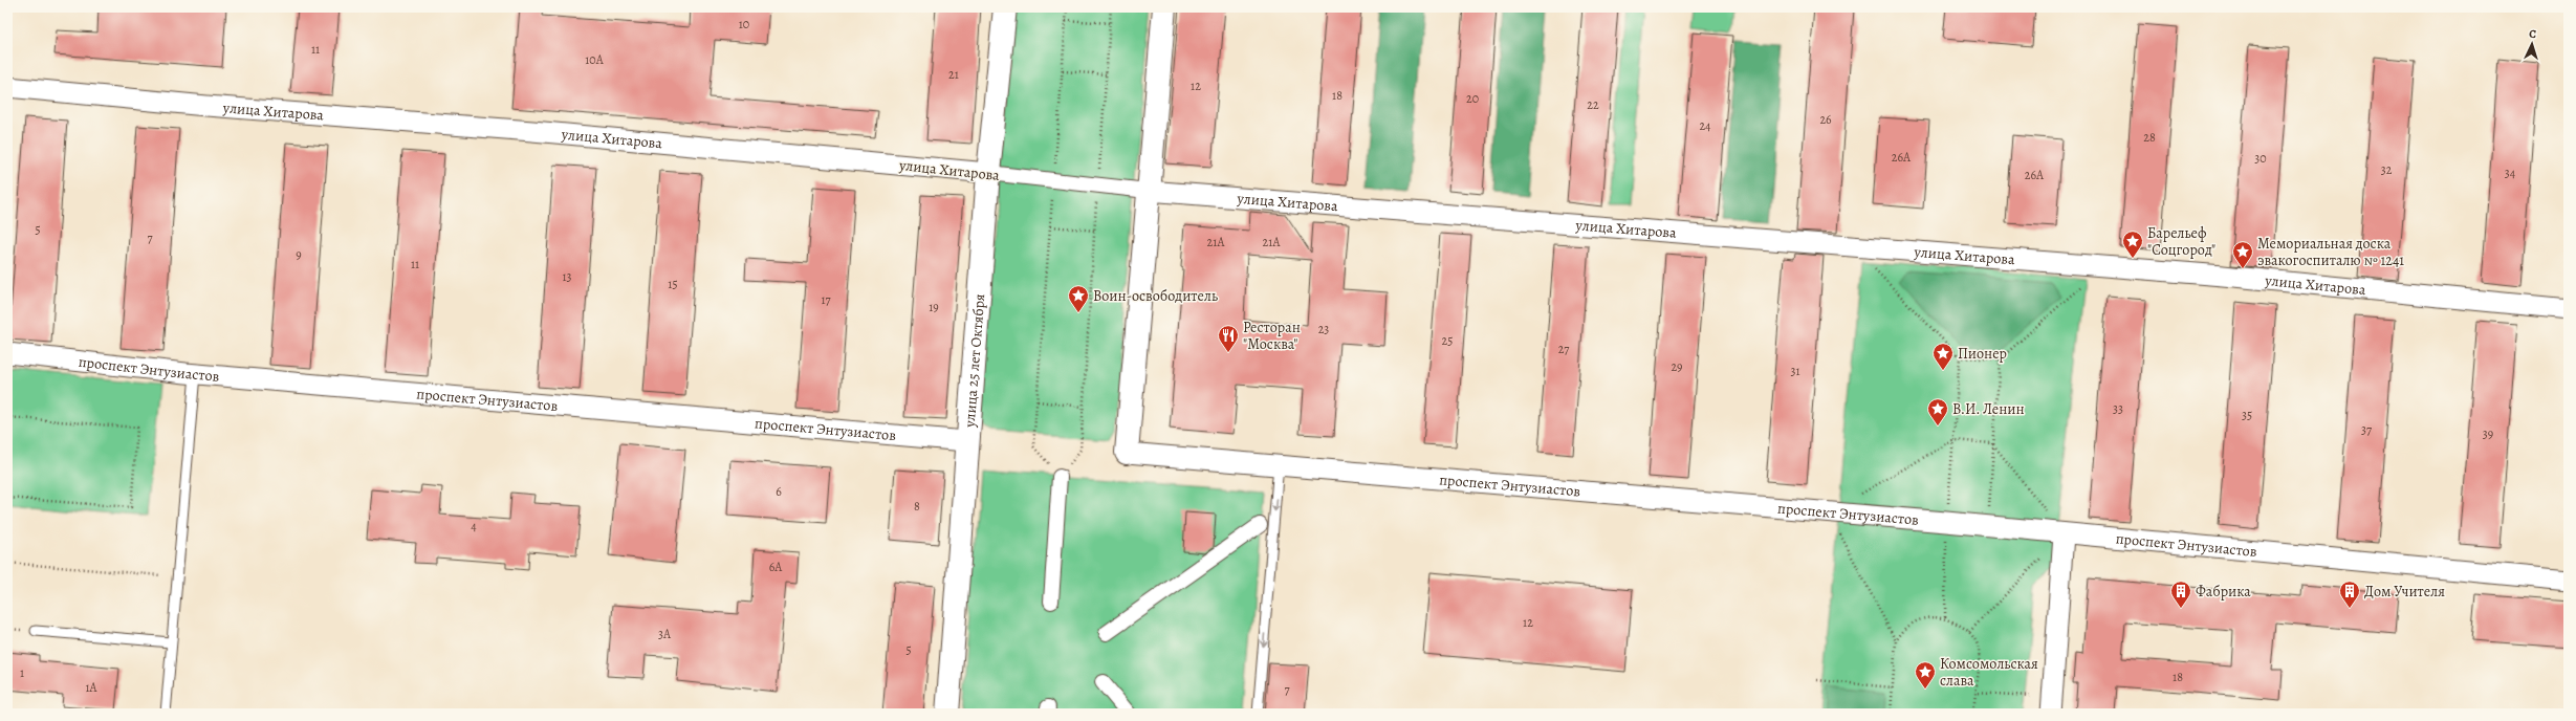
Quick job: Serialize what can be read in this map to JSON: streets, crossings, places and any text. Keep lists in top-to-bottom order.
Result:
{
  "streets": {
    "street": ["улица Хитарова", "улица 25 лет Октября", "проспект Энтузиастов"]
  },
  "crossings": [
    ["улица Хитарова", "улица 25 лет Октября"],
    ["улица 25 лет Октября", "проспект Энтузиастов"]
  ],
  "places": {
    "place": [
      "Барельеф \"Соцгород\"",
      "Мемориальная доска эвакогоспиталю № 1241",
      "Воин-освободитель",
      "Пионер",
      "В.И. Ленин",
      "Комсомольская слава"
    ],
    "restaurant": ["Ресторан \"Москва\""],
    "building": ["Фабрика", "Дом Учителя"]
  },
  "house_numbers": [
    "10",
    "11",
    "10А",
    "21",
    "12",
    "18",
    "20",
    "22",
    "26",
    "24",
    "28",
    "26А",
    "30",
    "32",
    "34",
    "26А",
    "5",
    "7",
    "21А",
    "21А",
    "9",
    "11",
    "13",
    "15",
    "17",
    "19",
    "23",
    "25",
    "27",
    "29",
    "31",
    "33",
    "35",
    "37",
    "39",
    "6",
    "8",
    "4",
    "6А",
    "12",
    "3А",
    "5",
    "1",
    "18",
    "1А",
    "7"
  ],
  "north": "top"
}
